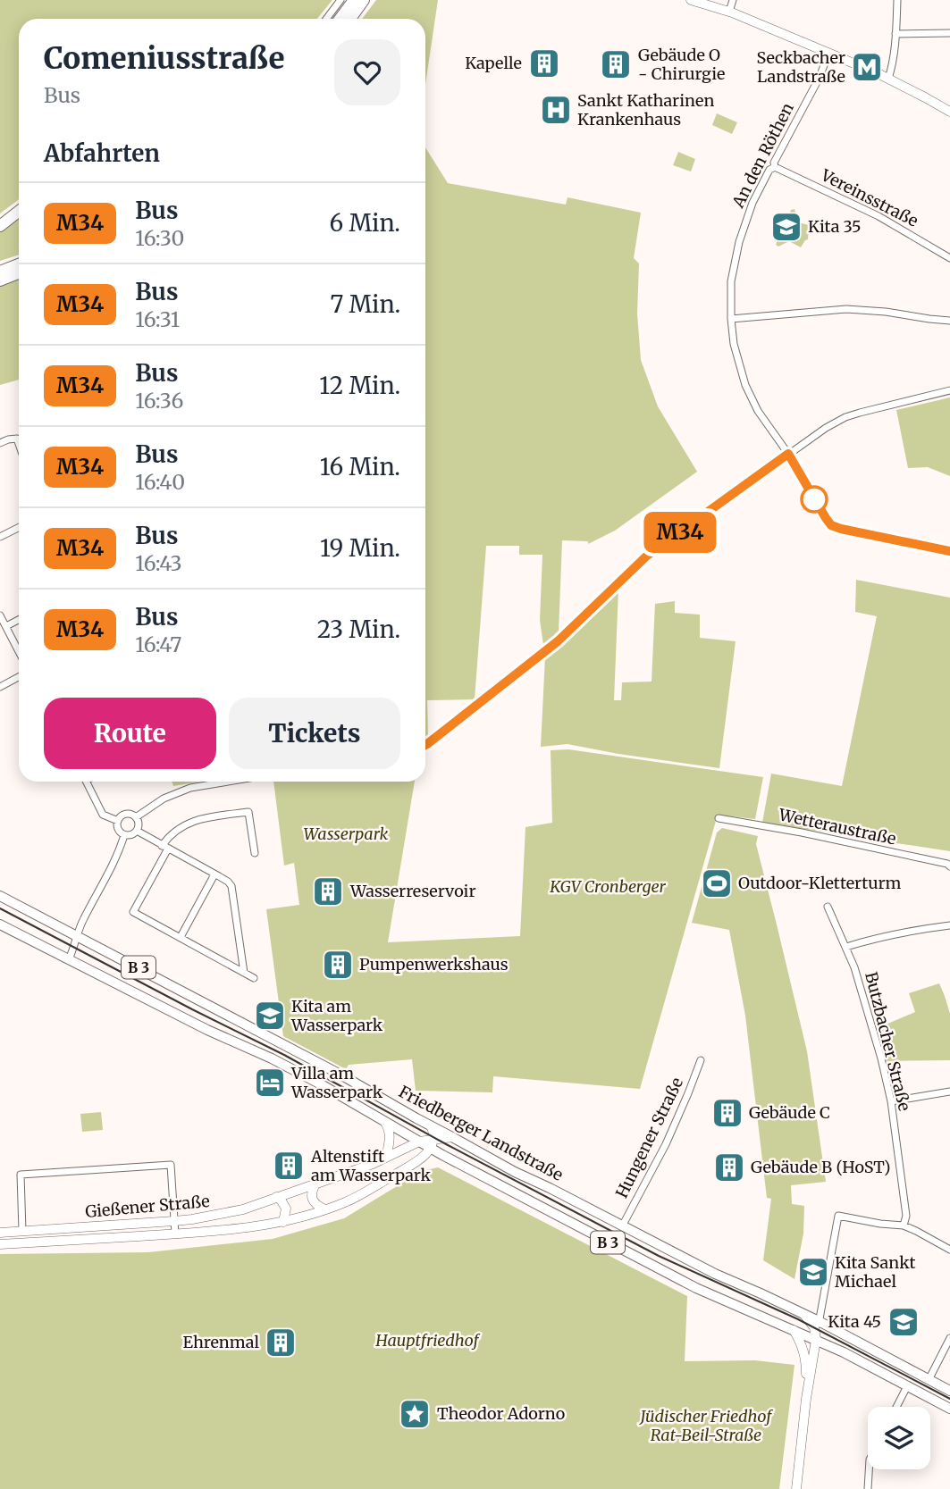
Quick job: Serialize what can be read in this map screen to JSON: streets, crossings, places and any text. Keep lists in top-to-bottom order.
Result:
{
  "streets": {
    "main road": ["B 3", "Friedberger Landstraße", "Gießener Straße"],
    "street": [
      "An den Röthen",
      "Vereinsstraße",
      "Wetteraustraße",
      "Butzbacher Straße",
      "Hungener Straße"
    ]
  },
  "crossings": [
    ["An den Röthen", "Vereinsstraße"],
    ["B 3", "Gießener Straße"],
    ["Friedberger Landstraße", "Hungener Straße"]
  ],
  "parks": [
    "Wasserpark",
    "KGV Cronberger",
    "Hauptfriedhof",
    "Jüdischer Friedhof Rat-Beil-Straße"
  ],
  "places": {
    "building": [
      "Kapelle",
      "Gebäude O - Chirurgie",
      "Wasserreservoir",
      "Pumpenwerkshaus",
      "Gebäude C",
      "Altenstift am Wasserpark",
      "Gebäude B (HoST)",
      "Ehrenmal"
    ],
    "metro station": ["Seckbacher Landstraße"],
    "hospital": ["Sankt Katharinen Krankenhaus"],
    "school or university": [
      "Kita 35",
      "Kita am Wasserpark",
      "Kita Sankt Michael",
      "Kita 45"
    ],
    "sports": ["Outdoor-Kletterturm"],
    "hotel": ["Villa am Wasserpark"],
    "place": ["Theodor Adorno"]
  },
  "lines": ["bus line M34"],
  "page": {
    "on_map": "M34",
    "heading": [
      ["Comeniusstraße", "Bus"],
      "Abfahrten"
    ],
    "list": [
      {
        "mark": "M34",
        "name": "Bus",
        "note": "16:30",
        "value": "6 Min."
      },
      {
        "mark": "M34",
        "name": "Bus",
        "note": "16:31",
        "value": "7 Min."
      },
      {
        "mark": "M34",
        "name": "Bus",
        "note": "16:36",
        "value": "12 Min."
      },
      {
        "mark": "M34",
        "name": "Bus",
        "note": "16:40",
        "value": "16 Min."
      },
      {
        "mark": "M34",
        "name": "Bus",
        "note": "16:43",
        "value": "19 Min."
      },
      {
        "mark": "M34",
        "name": "Bus",
        "note": "16:47",
        "value": "23 Min."
      }
    ],
    "buttons": ["Route", "Tickets"]
  }
}
